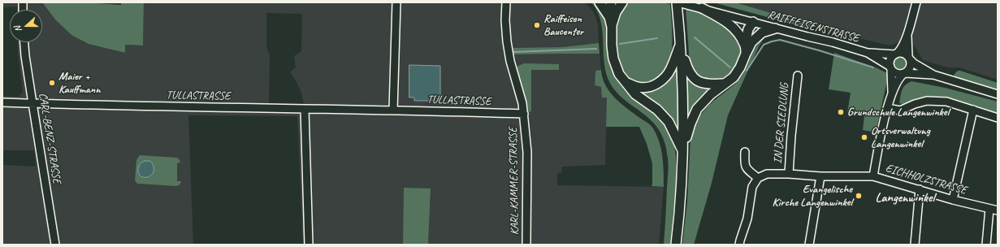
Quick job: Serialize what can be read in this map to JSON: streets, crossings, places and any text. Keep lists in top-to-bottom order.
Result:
{
  "streets": {
    "street": [
      "RAIFFEISENSTRASSE",
      "TULLASTRASSE",
      "IN DER SIEDLUNG",
      "CARL-BENZ-STRASSE",
      "EICHHOLZSTRASSE",
      "KARL-KAMMER-STRASSE"
    ]
  },
  "crossings": [
    ["TULLASTRASSE", "CARL-BENZ-STRASSE"],
    ["TULLASTRASSE", "KARL-KAMMER-STRASSE"],
    ["IN DER SIEDLUNG", "EICHHOLZSTRASSE"]
  ],
  "districts": ["Langenwinkel"],
  "places": [
    "Raiffeisen Baucenter",
    "Maier + Kauffmann",
    "Grundschule Langenwinkel",
    "Ortsverwaltung Langenwinkel",
    "Evangelische Kirche Langenwinkel"
  ],
  "north": "left"
}
